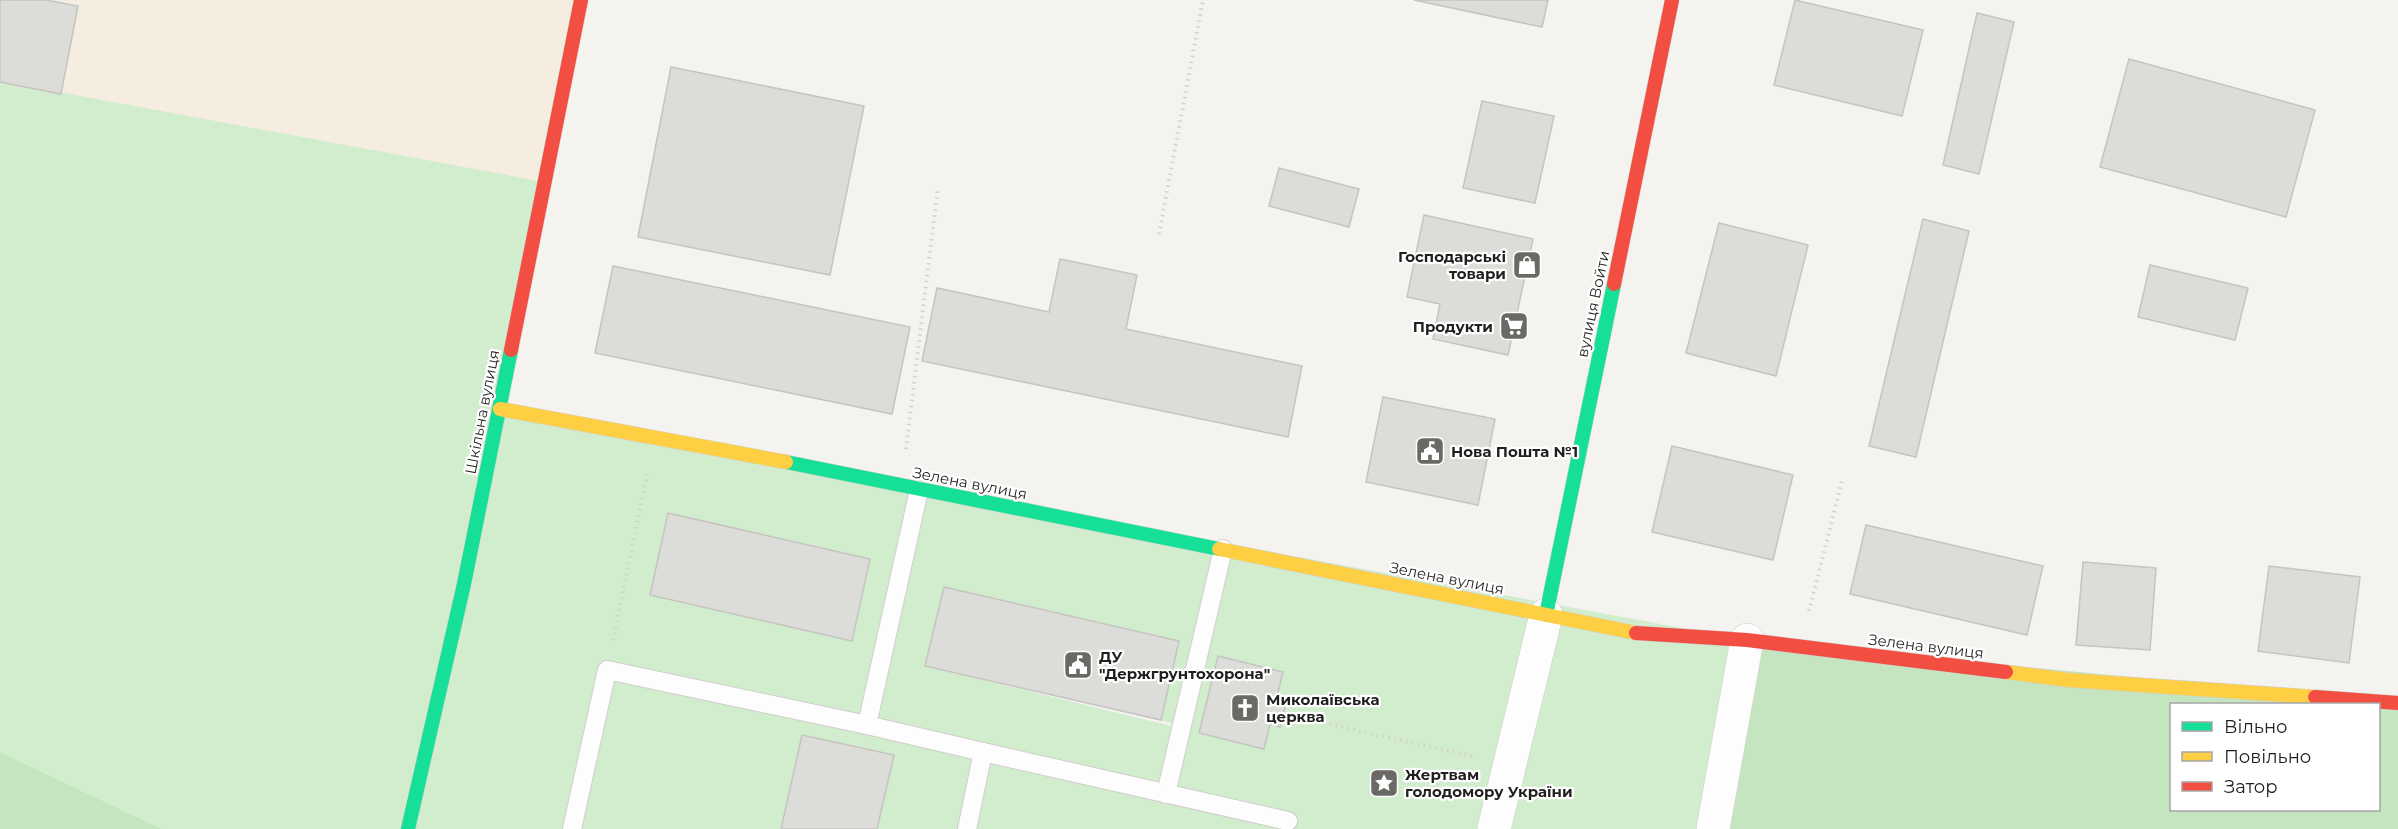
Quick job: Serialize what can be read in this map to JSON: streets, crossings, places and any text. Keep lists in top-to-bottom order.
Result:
{
  "streets": {
    "street": ["вулиця Войти", "Шкільна вулиця", "Зелена вулиця"]
  },
  "crossings": [
    ["вулиця Войти", "Зелена вулиця"],
    ["Шкільна вулиця", "Зелена вулиця"]
  ],
  "places": {
    "shop": ["Господарські товари"],
    "supermarket": ["Продукти"],
    "public building": ["Нова Пошта №1", "ДУ \"Держгрунтохорона\""],
    "church": ["Миколаївська церква"],
    "place": ["Жертвам голодомору України"]
  },
  "legend": ["Вільно", "Повільно", "Затор"]
}
